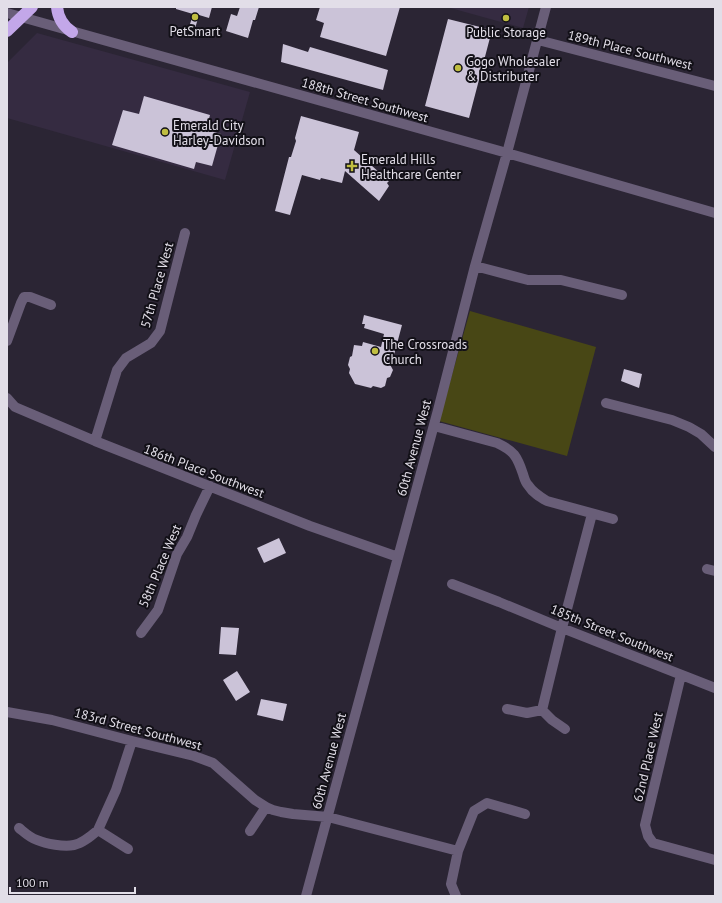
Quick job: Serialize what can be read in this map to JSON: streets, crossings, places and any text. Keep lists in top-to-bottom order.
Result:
{
  "streets": {
    "street": [
      "189th Place Southwest",
      "188th Street Southwest",
      "57th Place West",
      "60th Avenue West",
      "186th Place Southwest",
      "58th Place West",
      "185th Street Southwest",
      "183rd Street Southwest",
      "62nd Place West"
    ]
  },
  "crossings": [
    ["189th Place Southwest", "60th Avenue West"],
    ["188th Street Southwest", "60th Avenue West"],
    ["57th Place West", "186th Place Southwest"],
    ["60th Avenue West", "186th Place Southwest"],
    ["60th Avenue West", "183rd Street Southwest"],
    ["186th Place Southwest", "58th Place West"],
    ["185th Street Southwest", "62nd Place West"]
  ],
  "places": {
    "other": [
      "PetSmart",
      "Public Storage",
      "Gogo Wholesaler & Distributer",
      "Emerald City Harley-Davidson",
      "The Crossroads Church"
    ],
    "health": ["Emerald Hills Healthcare Center"]
  },
  "scale_bar": "100 m"
}
